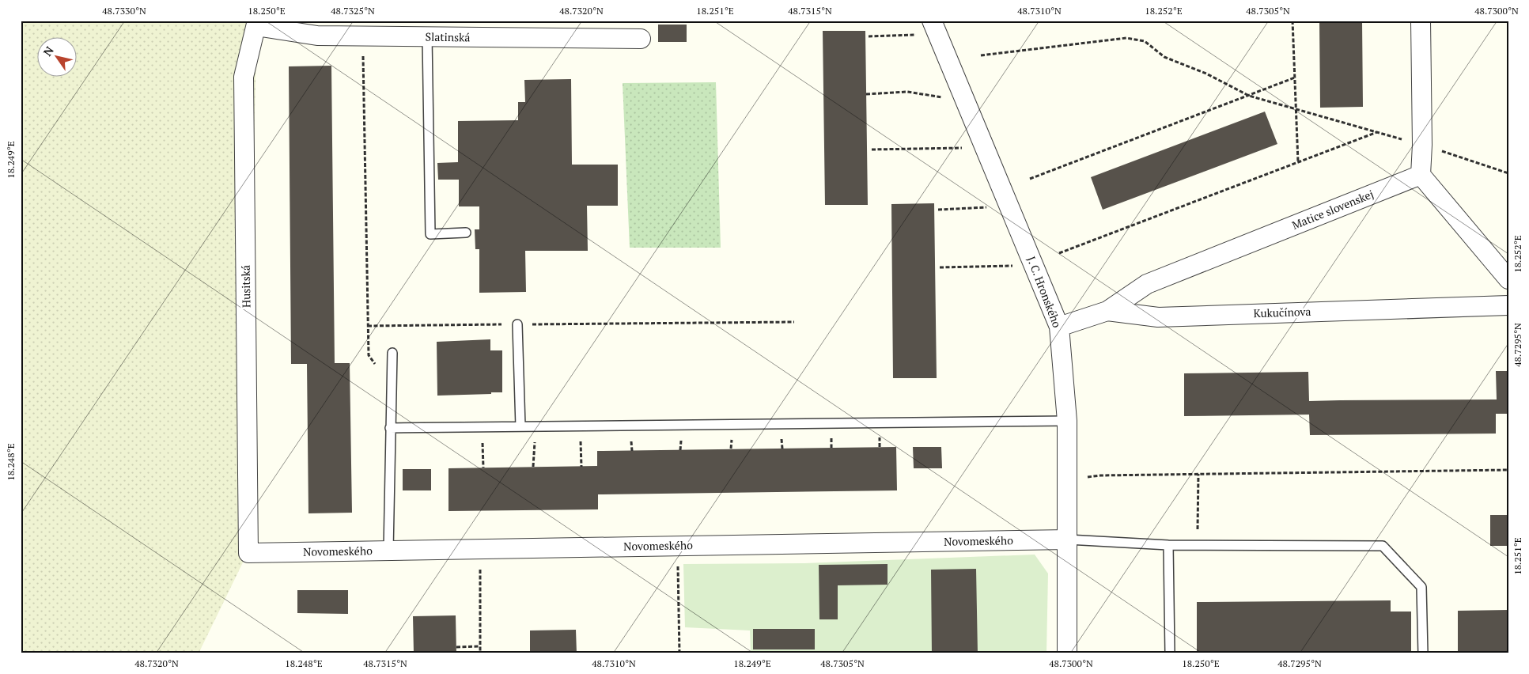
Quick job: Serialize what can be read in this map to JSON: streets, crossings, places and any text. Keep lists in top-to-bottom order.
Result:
{
  "streets": {
    "street": [
      "Slatinská",
      "Matice slovenskej",
      "Husitská",
      "J. C. Hronského",
      "Kukučínova",
      "Novomeského"
    ]
  },
  "crossings": [
    ["Slatinská", "Husitská"],
    ["Matice slovenskej", "Kukučínova"],
    ["Husitská", "Novomeského"],
    ["J. C. Hronského", "Kukučínova"],
    ["J. C. Hronského", "Novomeského"]
  ],
  "north": "top left",
  "coordinates": [
    "48.7330°N",
    "18.250°E",
    "48.7325°N",
    "48.7320°N",
    "18.251°E",
    "48.7315°N",
    "48.7310°N",
    "18.252°E",
    "48.7305°N",
    "48.7300°N",
    "18.249°E",
    "48.7295°N",
    "18.248°E"
  ]
}
